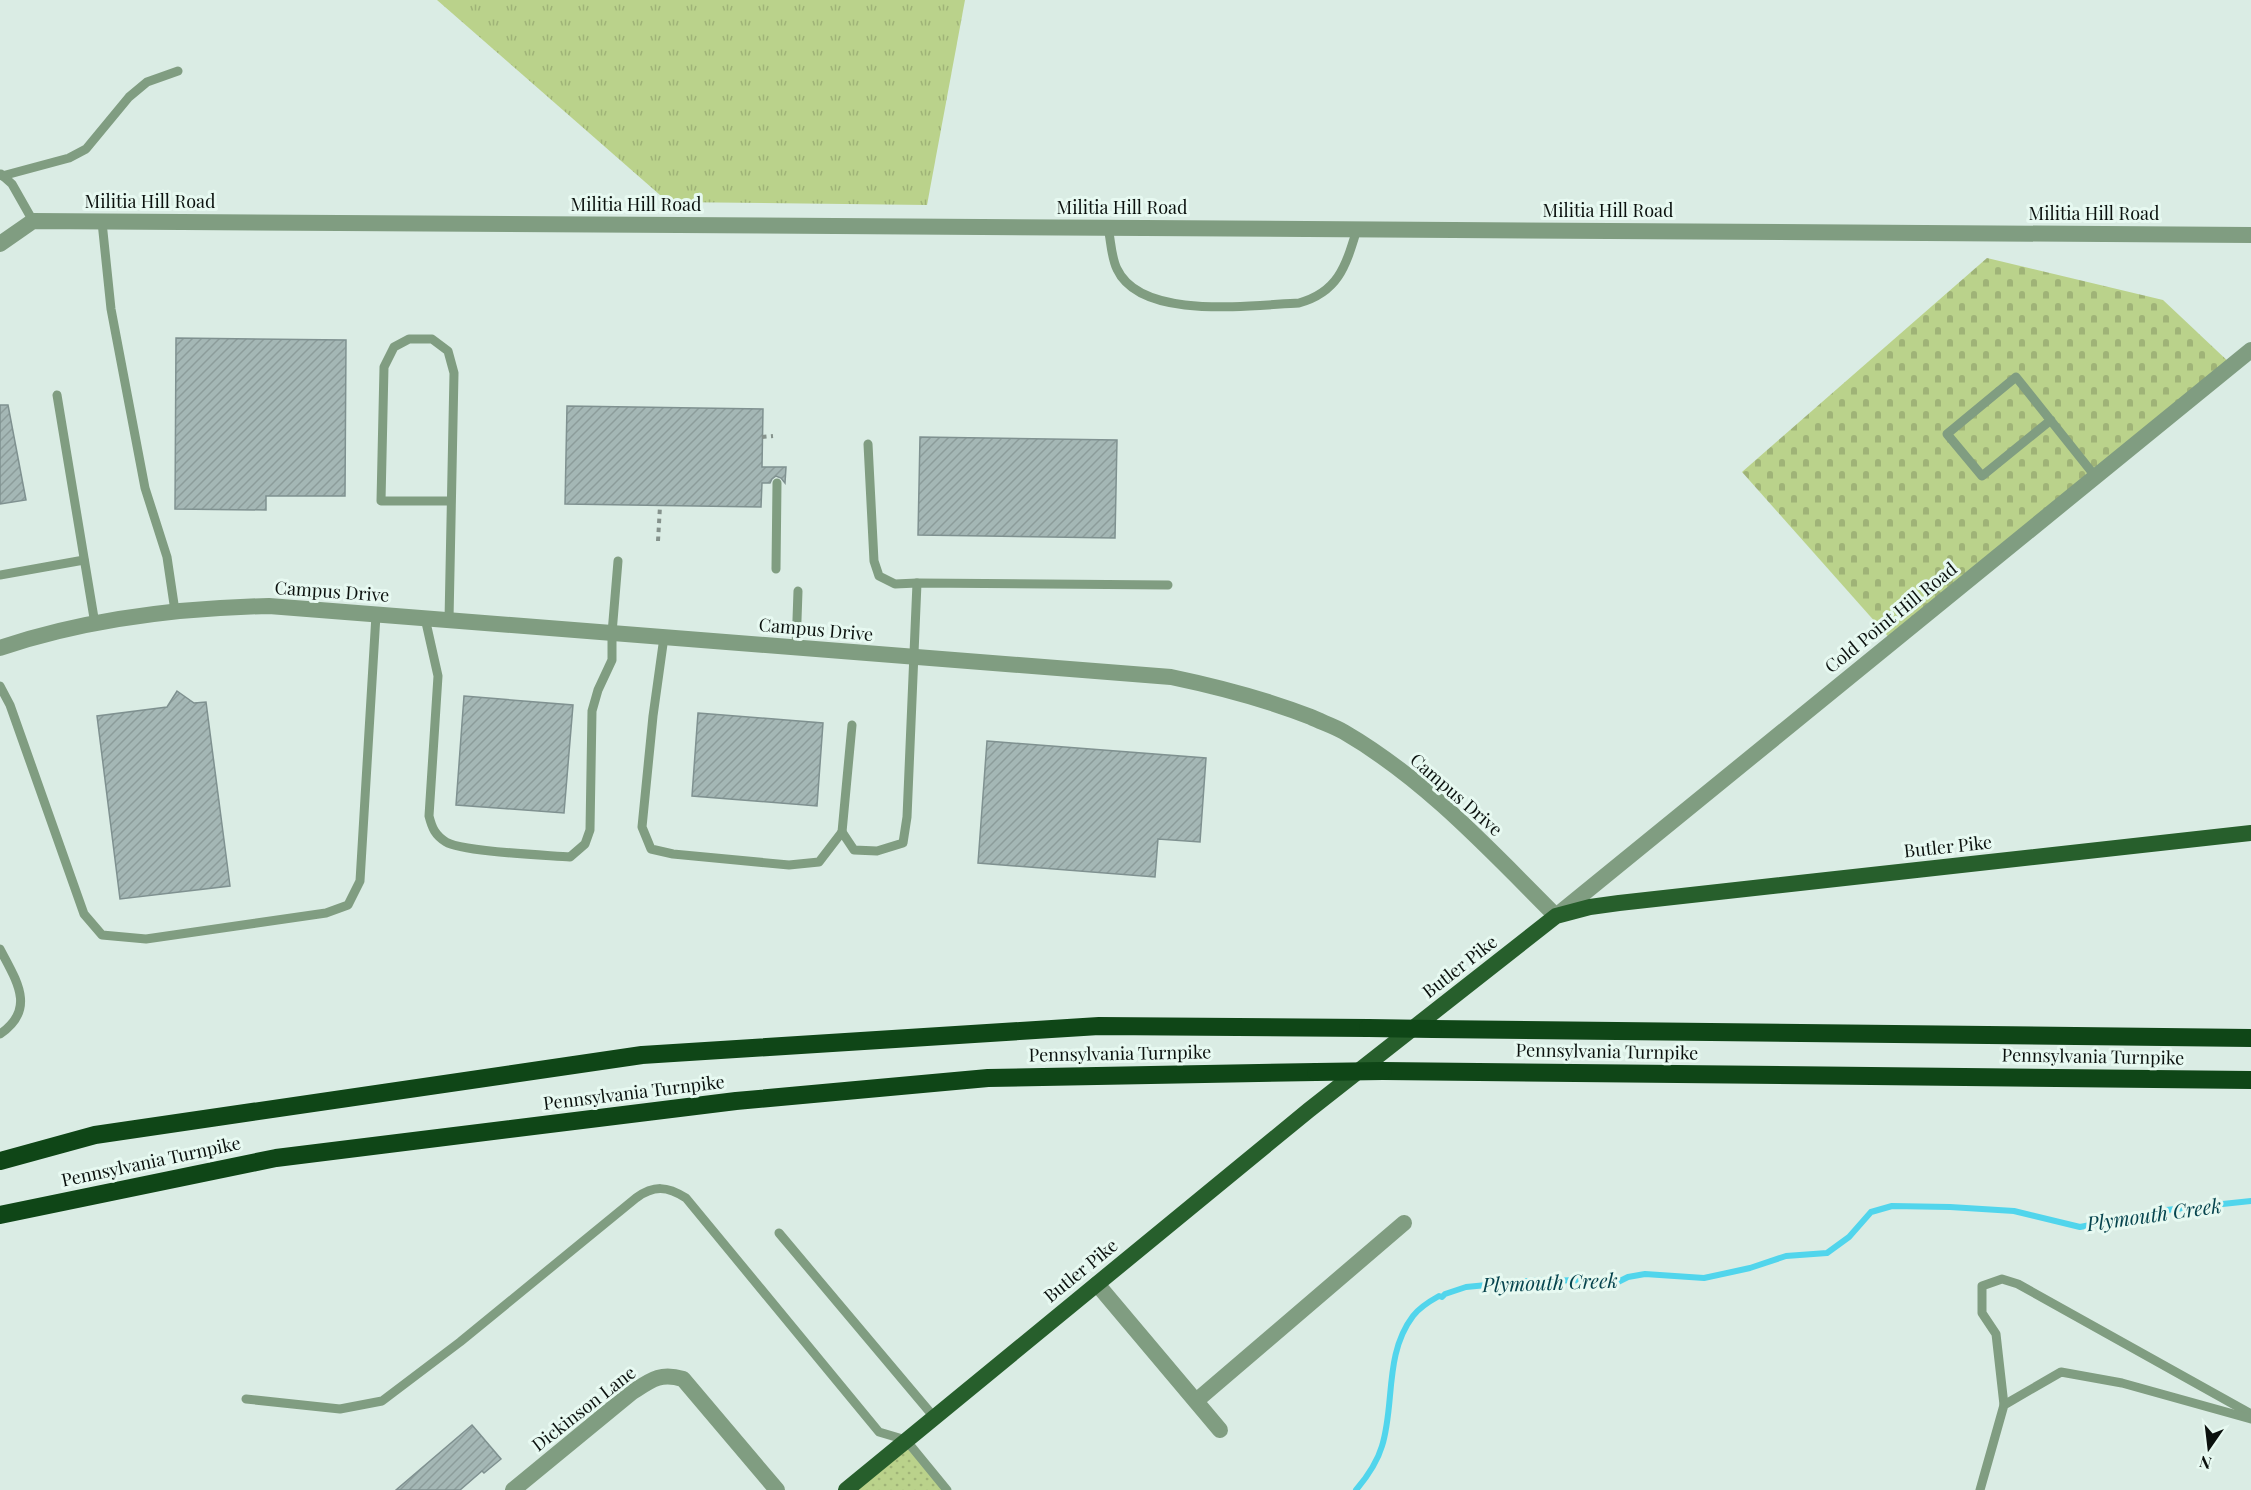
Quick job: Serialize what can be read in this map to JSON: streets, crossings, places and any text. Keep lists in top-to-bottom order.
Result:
{
  "streets": {
    "highway": ["Pennsylvania Turnpike"],
    "main road": ["Butler Pike"],
    "street": [
      "Militia Hill Road",
      "Campus Drive",
      "Cold Point Hill Road",
      "Dickinson Lane"
    ]
  },
  "crossings": [
    ["Campus Drive", "Cold Point Hill Road"],
    ["Campus Drive", "Butler Pike"],
    ["Cold Point Hill Road", "Butler Pike"]
  ],
  "water": ["Plymouth Creek"],
  "north": "bottom"
}
